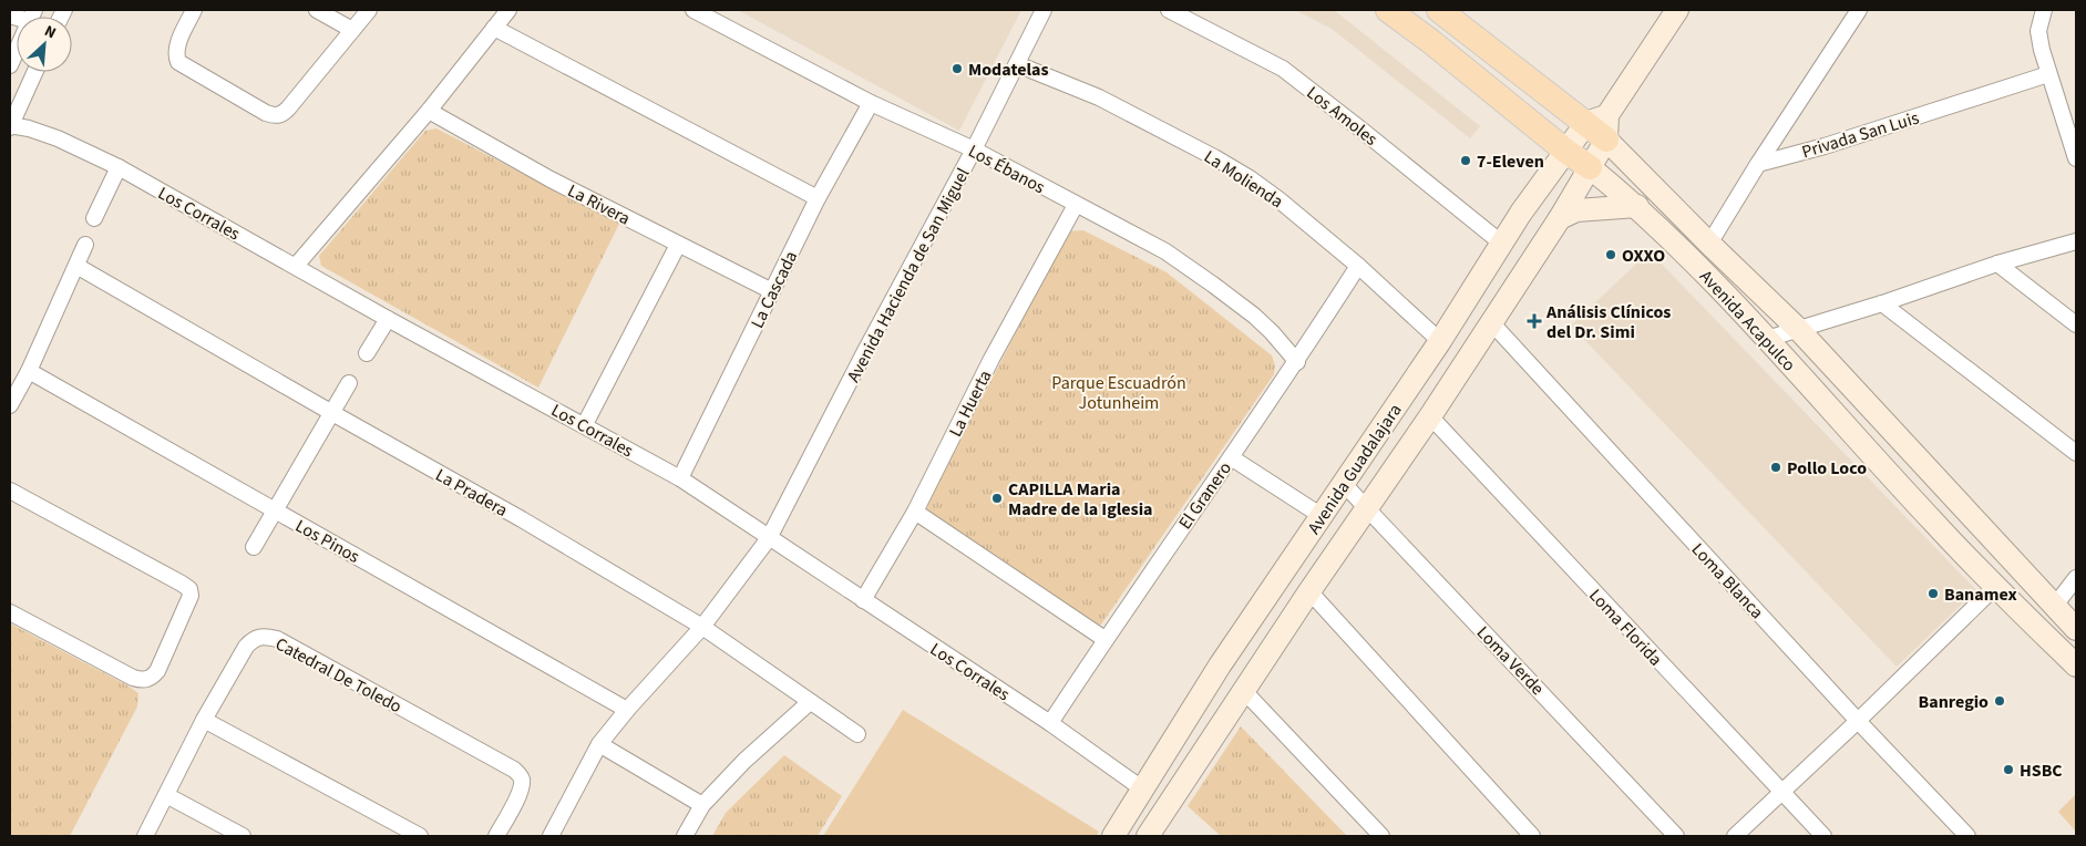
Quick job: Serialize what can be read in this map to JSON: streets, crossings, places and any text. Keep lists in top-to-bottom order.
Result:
{
  "streets": {
    "main road": ["Avenida Acapulco", "Avenida Guadalajara"],
    "street": [
      "Los Amoles",
      "Privada San Luis",
      "Los Ébanos",
      "La Molienda",
      "La Rivera",
      "Los Corrales",
      "Avenida Hacienda de San Miguel",
      "La Cascada",
      "La Huerta",
      "La Pradera",
      "El Granero",
      "Los Pinos",
      "Loma Blanca",
      "Loma Florida",
      "Loma Verde",
      "Catedral De Toledo"
    ]
  },
  "crossings": [
    ["Los Amoles", "Avenida Guadalajara"],
    ["Los Ébanos", "Avenida Hacienda de San Miguel"],
    ["Los Ébanos", "La Cascada"],
    ["Los Ébanos", "La Huerta"],
    ["Los Ébanos", "El Granero"],
    ["La Molienda", "Avenida Hacienda de San Miguel"],
    ["La Molienda", "Avenida Guadalajara"],
    ["La Molienda", "El Granero"],
    ["La Rivera", "La Cascada"],
    ["Los Corrales", "Avenida Hacienda de San Miguel"],
    ["Los Corrales", "La Cascada"],
    ["Los Corrales", "La Huerta"],
    ["Los Corrales", "Avenida Guadalajara"],
    ["Los Corrales", "El Granero"],
    ["Avenida Hacienda de San Miguel", "La Pradera"],
    ["Avenida Hacienda de San Miguel", "Los Pinos"],
    ["Avenida Acapulco", "Avenida Guadalajara"],
    ["Avenida Guadalajara", "Loma Blanca"],
    ["Avenida Guadalajara", "Loma Florida"],
    ["Avenida Guadalajara", "Loma Verde"]
  ],
  "parks": ["Parque Escuadrón Jotunheim"],
  "places": {
    "other": [
      "Modatelas",
      "7-Eleven",
      "OXXO",
      "Pollo Loco",
      "CAPILLA Maria Madre de la Iglesia",
      "Banamex",
      "Banregio",
      "HSBC"
    ],
    "health": ["Análisis Clínicos del Dr. Simi"]
  },
  "north": "top right"
}
